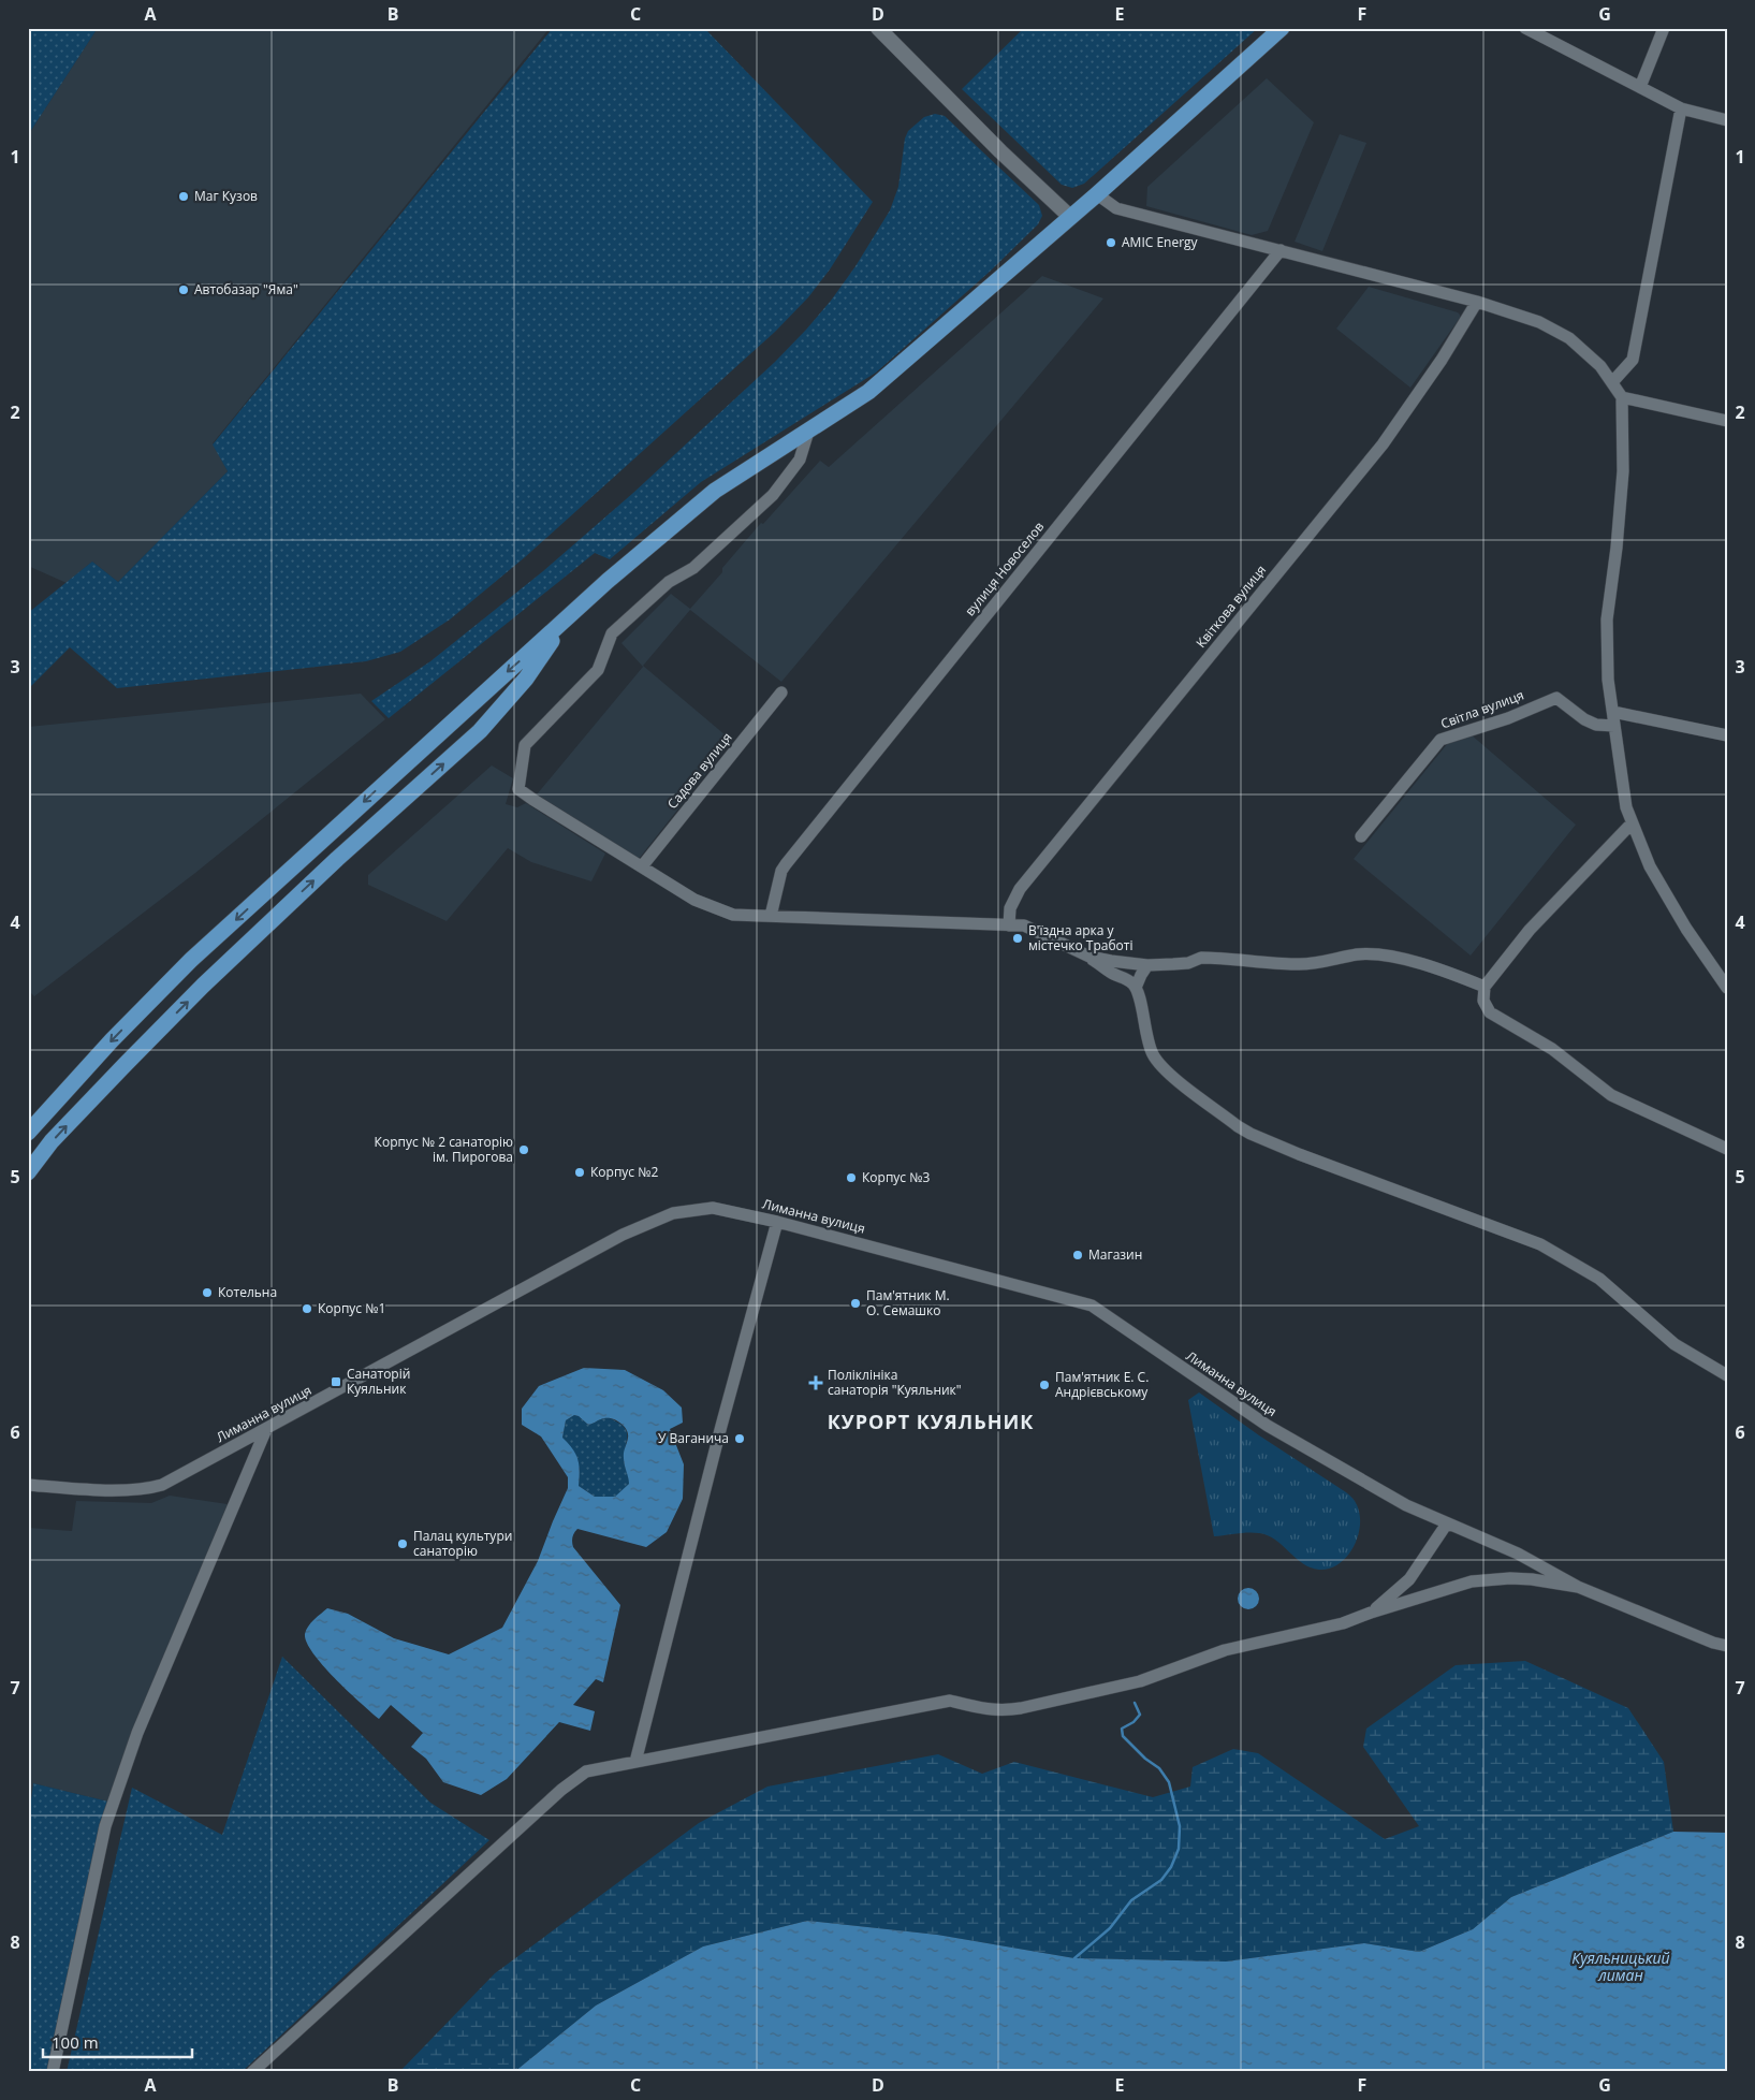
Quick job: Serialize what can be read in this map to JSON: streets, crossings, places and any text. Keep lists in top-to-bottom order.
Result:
{
  "streets": {
    "street": [
      "вулиця Новоселов",
      "Квіткова вулиця",
      "Світла вулиця",
      "Садова вулиця",
      "Лиманна вулиця"
    ]
  },
  "districts": ["КУРОРТ КУЯЛЬНИК"],
  "water": ["Куяльницький лиман"],
  "places": {
    "other": [
      "Маг Кузов",
      "AMIC Energy",
      "Автобазар \"Яма\"",
      "В'їздна арка у містечко Тработі",
      "Корпус № 2 санаторію ім. Пирогова",
      "Корпус №2",
      "Корпус №3",
      "Магазин",
      "Котельна",
      "Пам'ятник М. О. Семашко",
      "Корпус №1",
      "Пам'ятник Е. С. Андрієвському",
      "У Ваганича",
      "Палац культури санаторію"
    ],
    "transit": ["Санаторій Куяльник"],
    "health": ["Поліклініка санаторія \"Куяльник\""]
  },
  "scale_bar": "100 m",
  "grid": {
    "columns": [
      "A",
      "B",
      "C",
      "D",
      "E",
      "F",
      "G"
    ],
    "rows": [
      "1",
      "2",
      "3",
      "4",
      "5",
      "6",
      "7",
      "8"
    ]
  }
}
